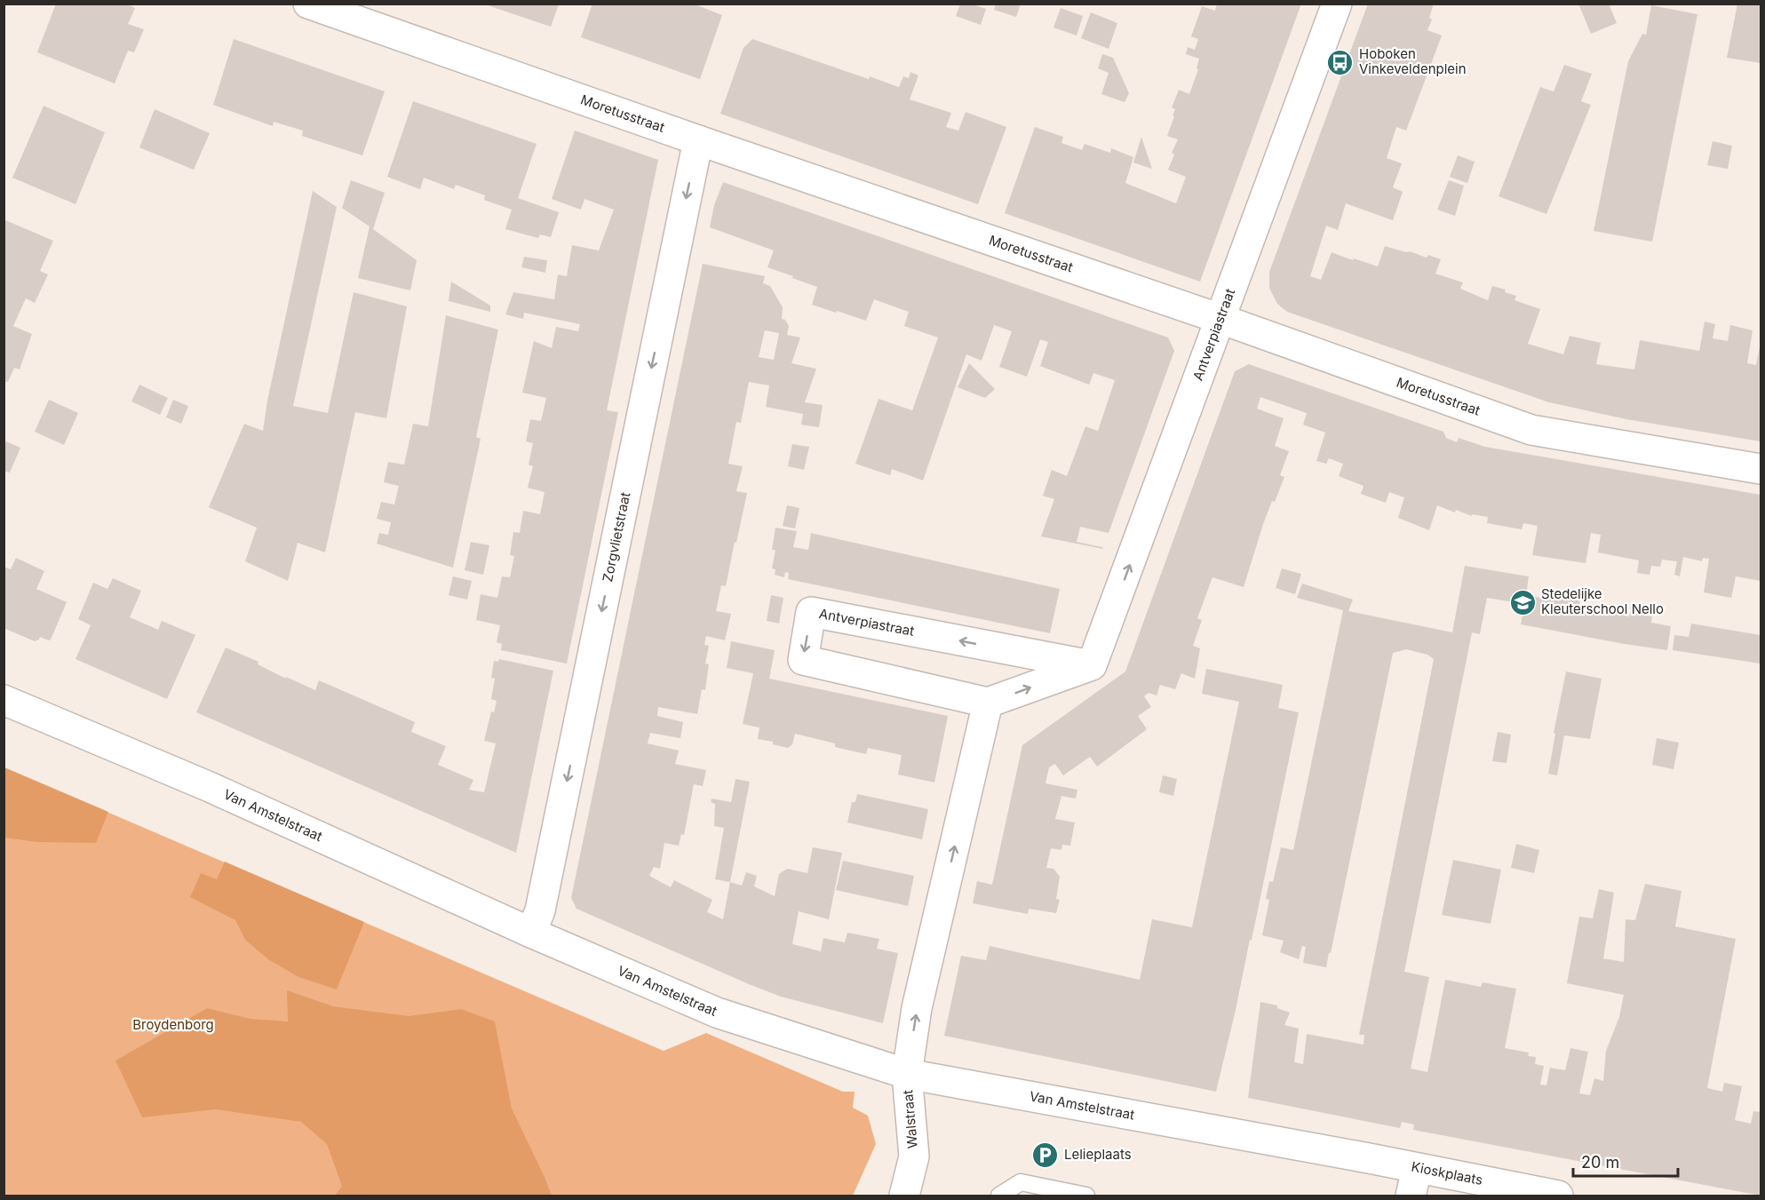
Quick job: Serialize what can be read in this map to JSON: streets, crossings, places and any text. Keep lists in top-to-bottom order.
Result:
{
  "streets": {
    "street": [
      "Moretusstraat",
      "Antverpiastraat",
      "Zorgvlietstraat",
      "Van Amstelstraat",
      "Walstraat",
      "Kioskplaats"
    ]
  },
  "crossings": [
    ["Moretusstraat", "Antverpiastraat"],
    ["Moretusstraat", "Zorgvlietstraat"],
    ["Zorgvlietstraat", "Van Amstelstraat"],
    ["Van Amstelstraat", "Walstraat"],
    ["Van Amstelstraat", "Kioskplaats"]
  ],
  "one_way": ["Zorgvlietstraat"],
  "parks": ["Broydenborg"],
  "places": {
    "bus stop": ["Hoboken Vinkeveldenplein"],
    "school or university": ["Stedelijke Kleuterschool Nello"],
    "parking": ["Lelieplaats"]
  },
  "scale_bar": "20 m"
}
